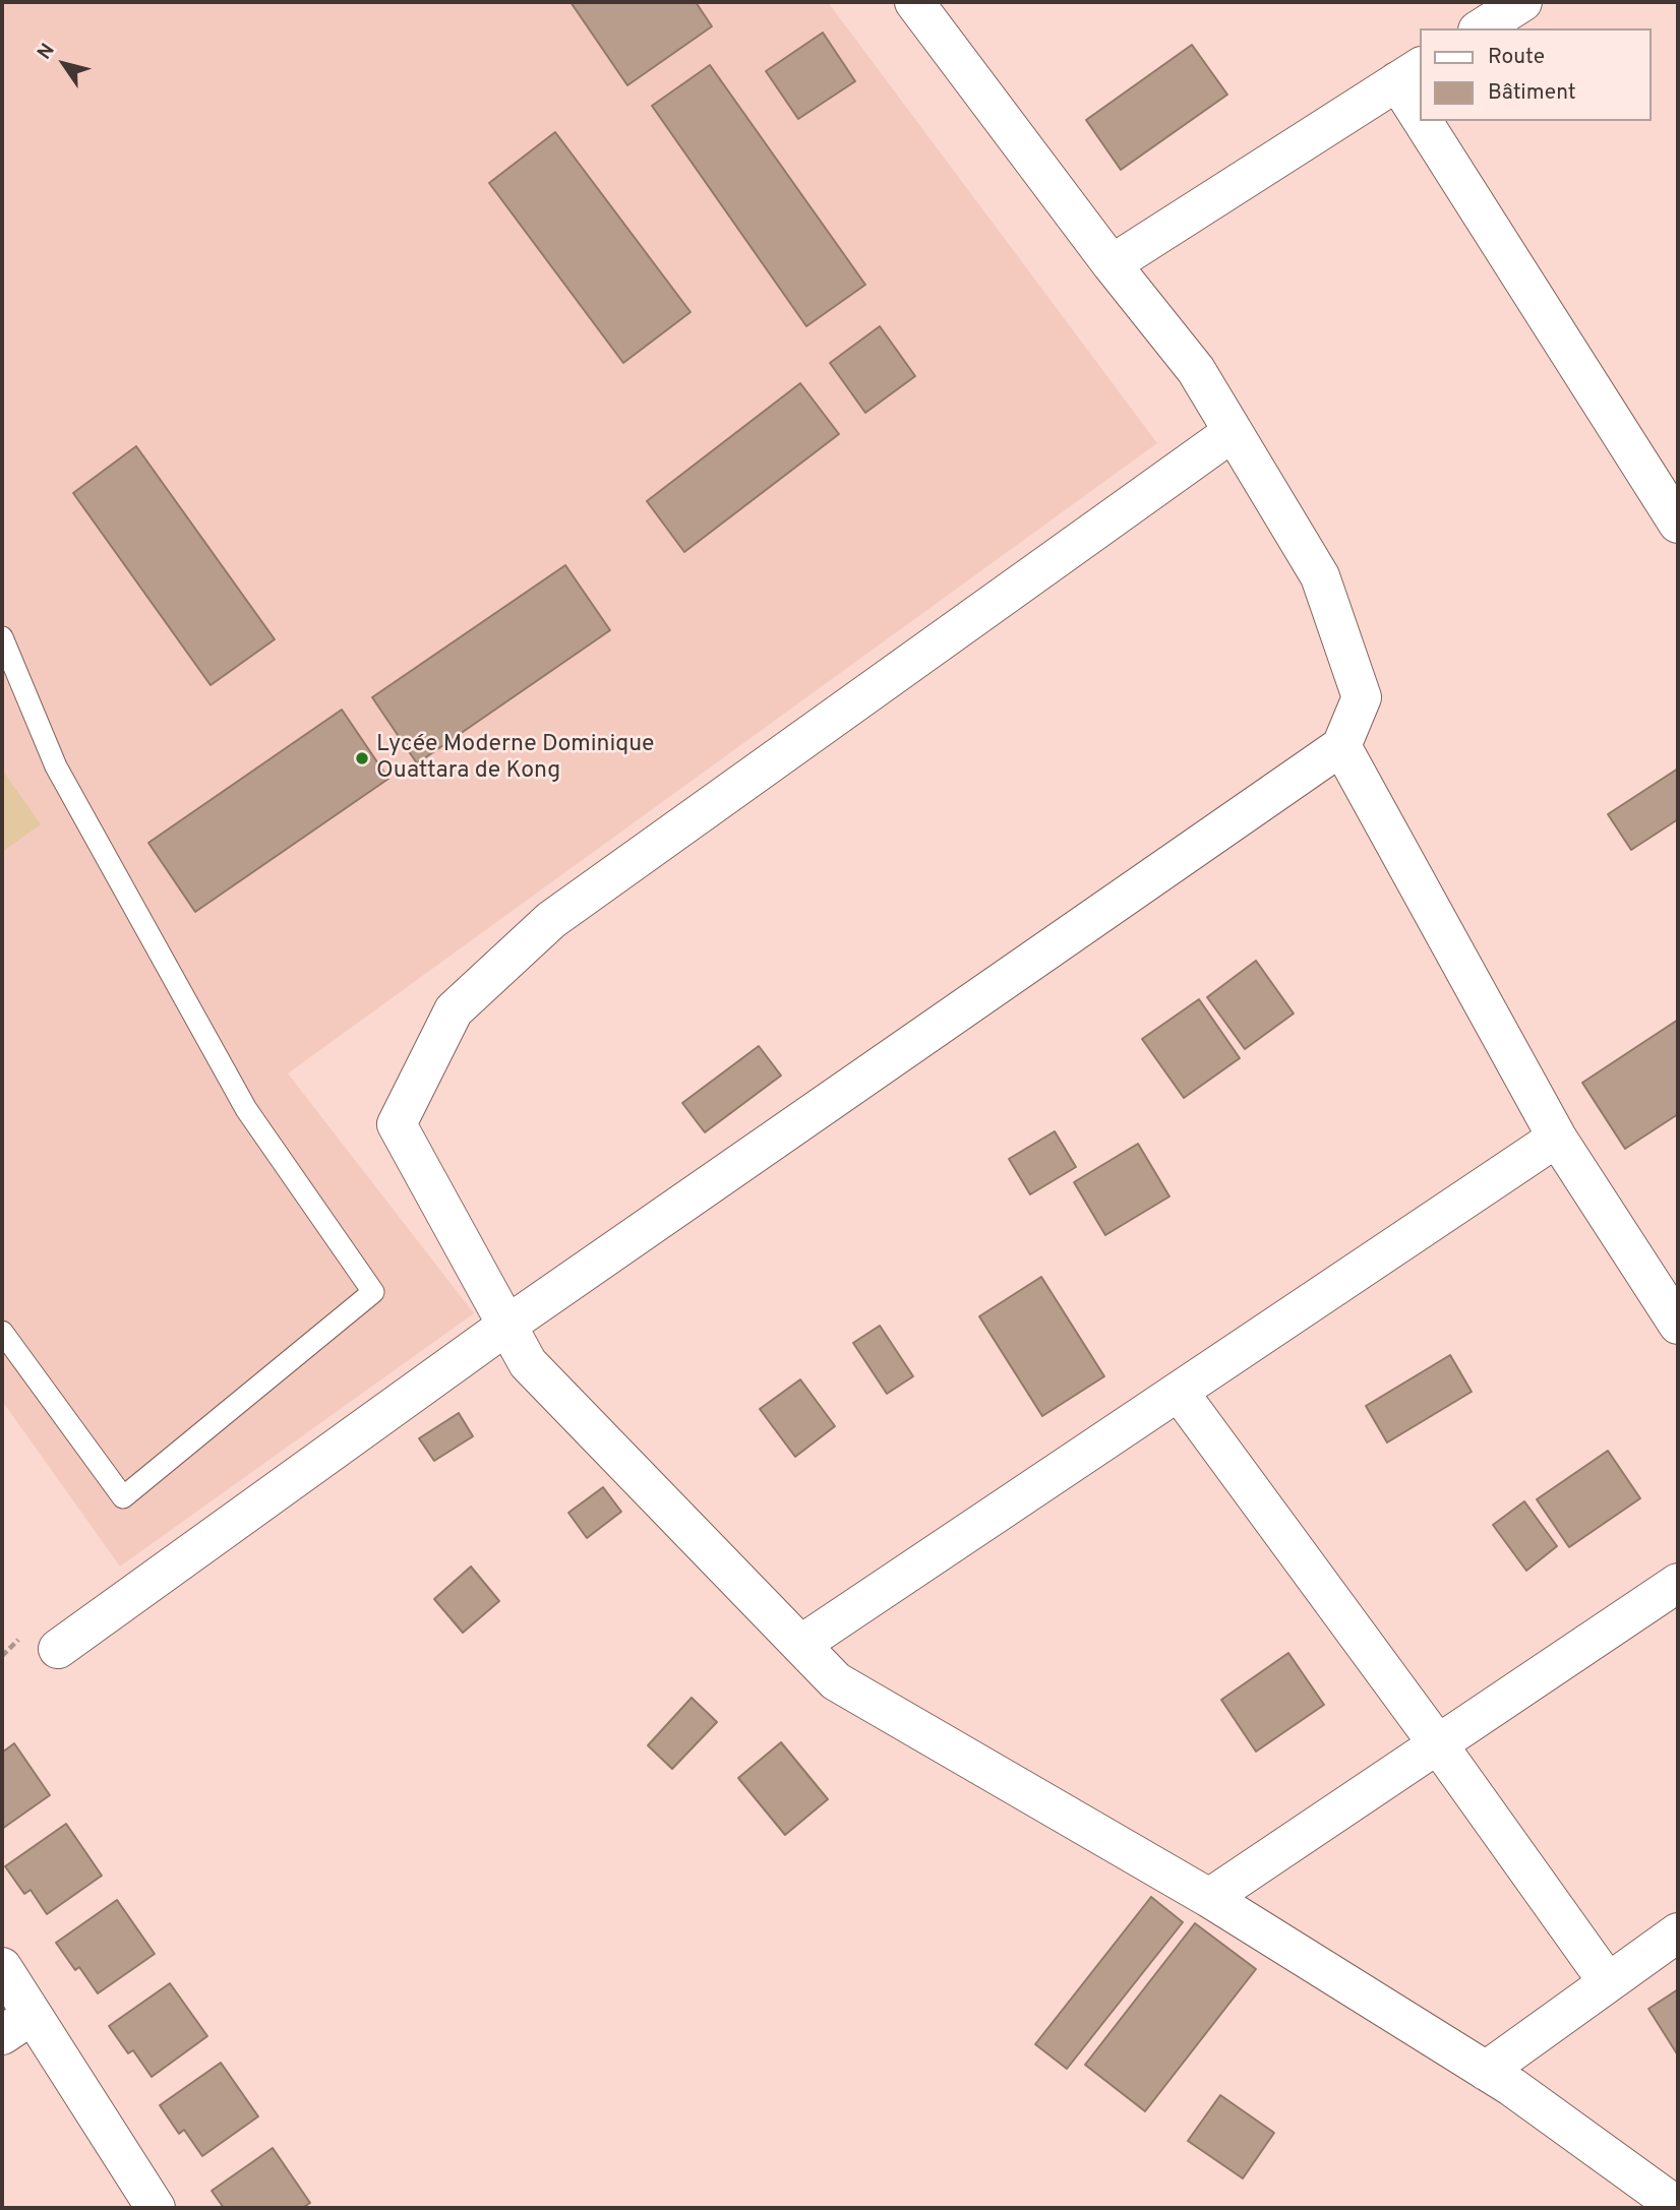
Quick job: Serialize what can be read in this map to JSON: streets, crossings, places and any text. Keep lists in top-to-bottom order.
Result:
{
  "places": ["Lycée Moderne Dominique Ouattara de Kong"],
  "legend": ["Route", "Bâtiment"],
  "north": "top left"
}
